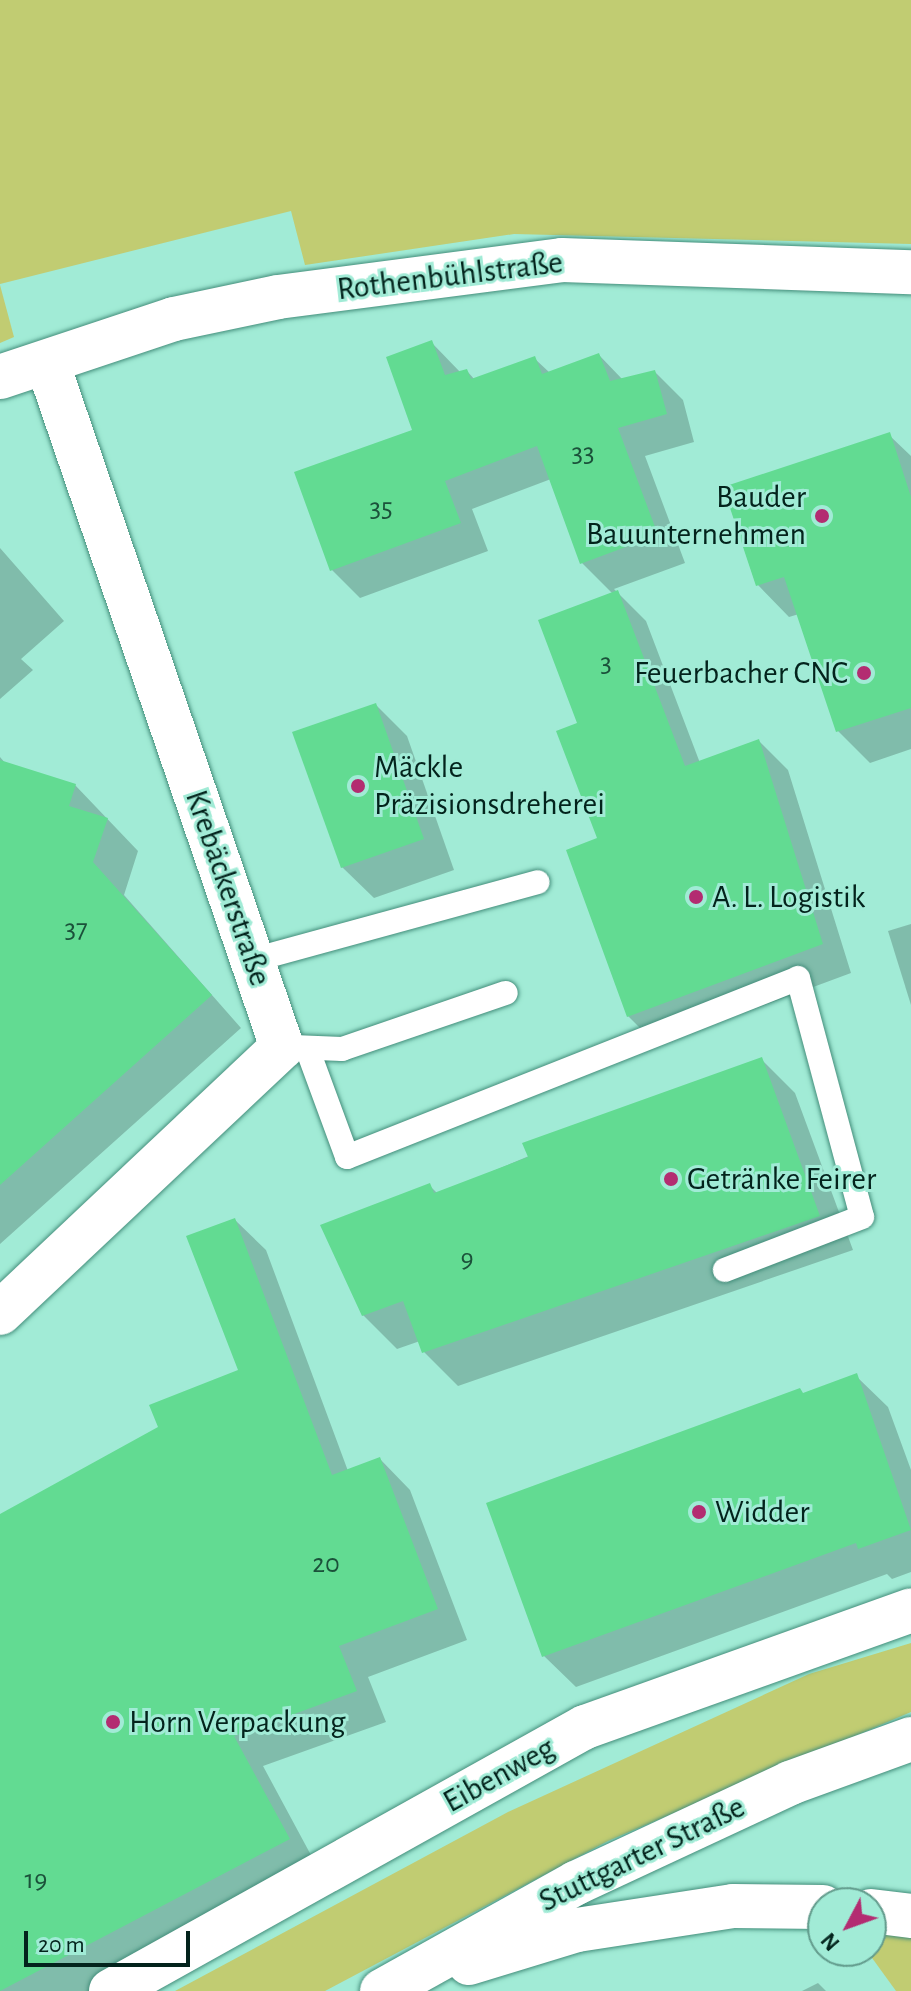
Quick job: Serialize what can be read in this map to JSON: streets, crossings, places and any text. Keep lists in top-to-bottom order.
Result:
{
  "streets": {
    "street": [
      "Rothenbühlstraße",
      "Krebäckerstraße",
      "Eibenweg",
      "Stuttgarter Straße"
    ]
  },
  "crossings": [
    ["Rothenbühlstraße", "Krebäckerstraße"]
  ],
  "places": [
    "Bauder Bauunternehmen",
    "Feuerbacher CNC",
    "Mäckle Präzisionsdreherei",
    "A. L. Logistik",
    "Getränke Feirer",
    "Widder",
    "Horn Verpackung"
  ],
  "house_numbers": [
    "33",
    "35",
    "3",
    "37",
    "9",
    "20",
    "19"
  ],
  "scale_bar": "20 m",
  "north": "bottom left"
}
